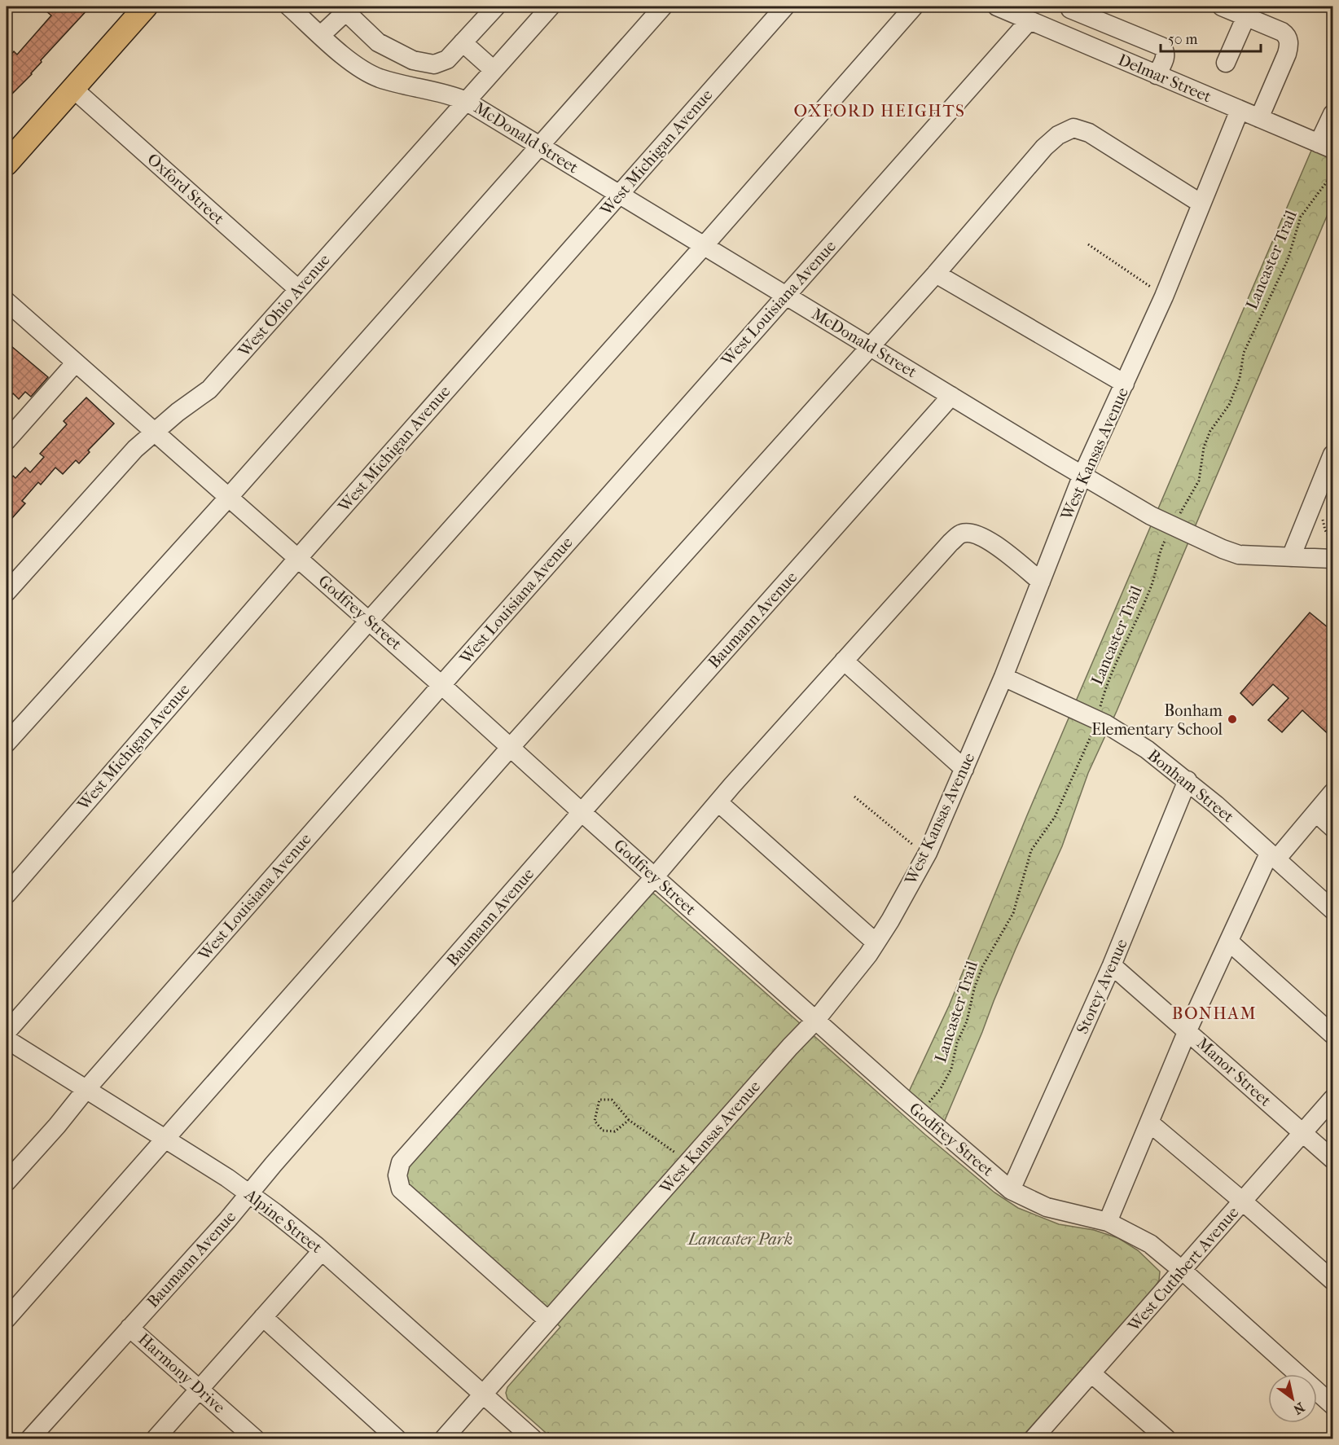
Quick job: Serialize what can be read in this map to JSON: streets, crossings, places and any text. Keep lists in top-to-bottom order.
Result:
{
  "streets": {
    "street": [
      "Delmar Street",
      "McDonald Street",
      "West Michigan Avenue",
      "Oxford Street",
      "West Louisiana Avenue",
      "West Ohio Avenue",
      "West Kansas Avenue",
      "Godfrey Street",
      "Baumann Avenue",
      "Bonham Street",
      "Storey Avenue",
      "Manor Street",
      "Alpine Street",
      "West Cuthbert Avenue",
      "Harmony Drive"
    ],
    "path": ["Lancaster Trail"]
  },
  "crossings": [
    ["Delmar Street", "West Louisiana Avenue"],
    ["Delmar Street", "West Kansas Avenue"],
    ["McDonald Street", "West Michigan Avenue"],
    ["McDonald Street", "Lancaster Trail"],
    ["McDonald Street", "West Louisiana Avenue"],
    ["McDonald Street", "West Ohio Avenue"],
    ["McDonald Street", "West Kansas Avenue"],
    ["McDonald Street", "Baumann Avenue"],
    ["West Michigan Avenue", "Godfrey Street"],
    ["Oxford Street", "West Ohio Avenue"],
    ["Lancaster Trail", "Godfrey Street"],
    ["Lancaster Trail", "Bonham Street"],
    ["West Louisiana Avenue", "Godfrey Street"],
    ["West Louisiana Avenue", "Alpine Street"],
    ["West Ohio Avenue", "Godfrey Street"],
    ["West Kansas Avenue", "Godfrey Street"],
    ["West Kansas Avenue", "Bonham Street"],
    ["West Kansas Avenue", "Alpine Street"],
    ["Godfrey Street", "Baumann Avenue"],
    ["Godfrey Street", "Storey Avenue"],
    ["Godfrey Street", "West Cuthbert Avenue"],
    ["Baumann Avenue", "Alpine Street"],
    ["Baumann Avenue", "Harmony Drive"],
    ["Bonham Street", "Storey Avenue"],
    ["Storey Avenue", "Manor Street"],
    ["Manor Street", "West Cuthbert Avenue"]
  ],
  "districts": ["OXFORD HEIGHTS", "BONHAM"],
  "parks": ["Lancaster Park"],
  "places": ["Bonham Elementary School"],
  "scale_bar": "50 m",
  "north": "bottom right"
}
